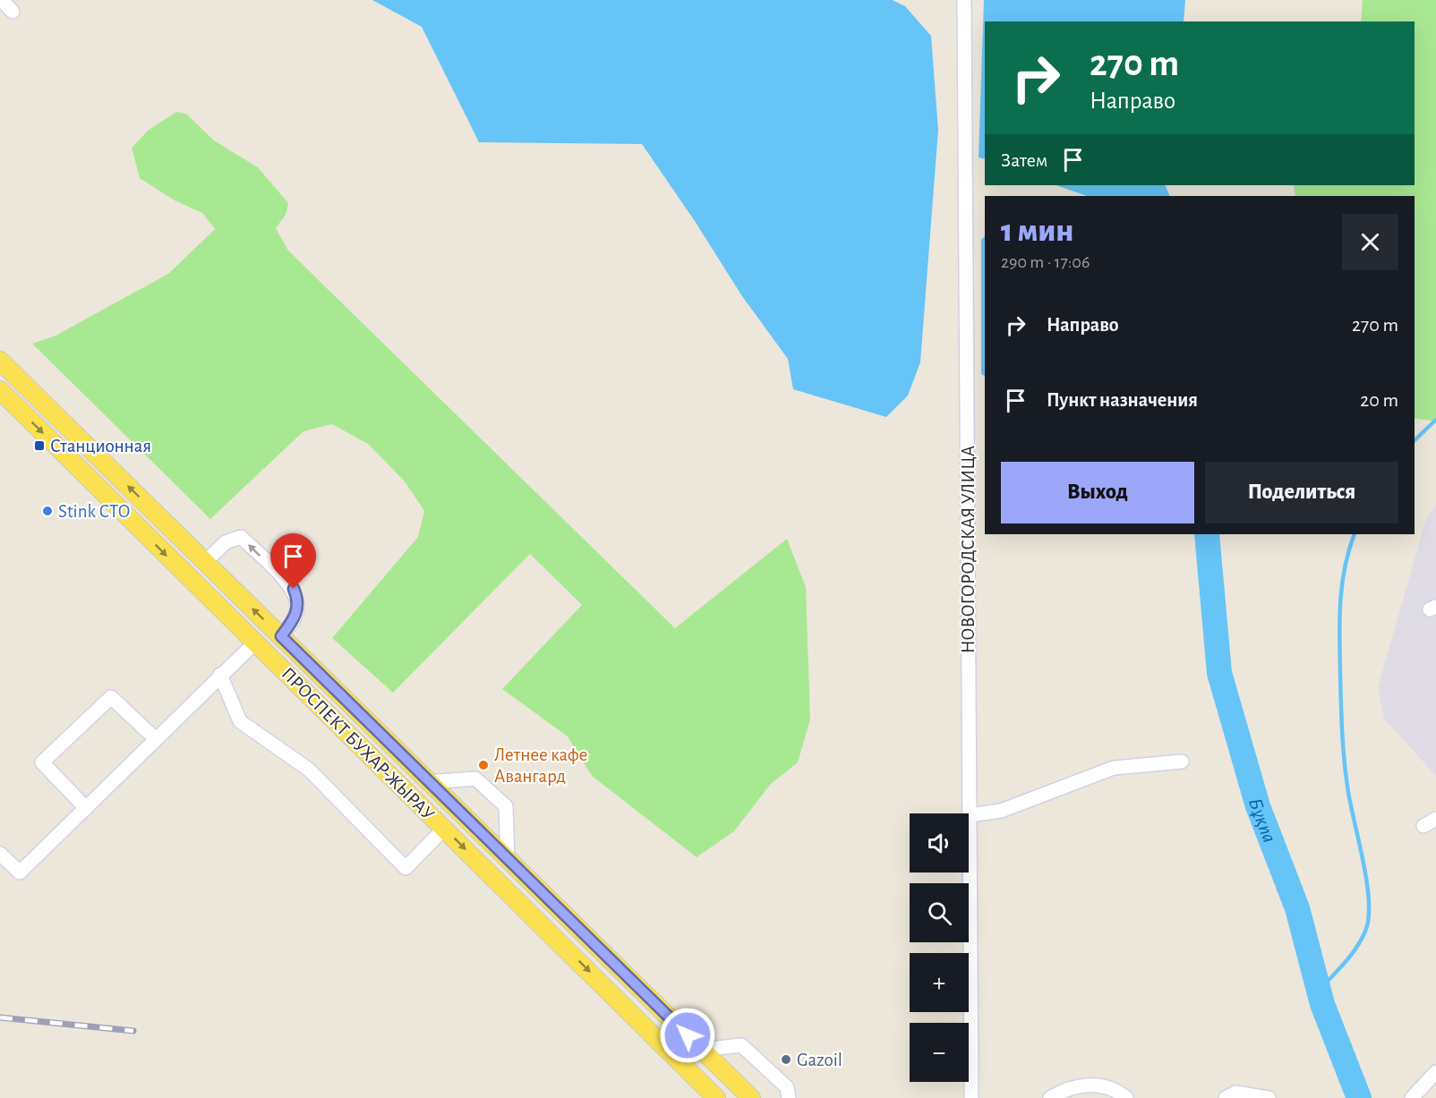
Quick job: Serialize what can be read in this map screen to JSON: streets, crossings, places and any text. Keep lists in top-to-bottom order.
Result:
{
  "streets": {
    "main road": ["ПРОСПЕКТ БУХАР-ЖЫРАУ"],
    "street": ["НОВОГОРОДСКАЯ УЛИЦА"]
  },
  "water": ["Бұқпа"],
  "places": {
    "transit": ["Станционная"],
    "other": ["Stink СТО", "Летнее кафе Авангард", "Gazoil"]
  },
  "page": {
    "turn": ["270 m", "Направо"],
    "then": "Затем",
    "heading": ["1 мин", "290 m · 17:06"],
    "list": [
      {
        "name": "Направо",
        "value": "270 m"
      },
      {
        "name": "Пункт назначения",
        "value": "20 m"
      }
    ],
    "buttons": ["Выход", "Поделиться"],
    "map_buttons": ["+", "−"]
  }
}
